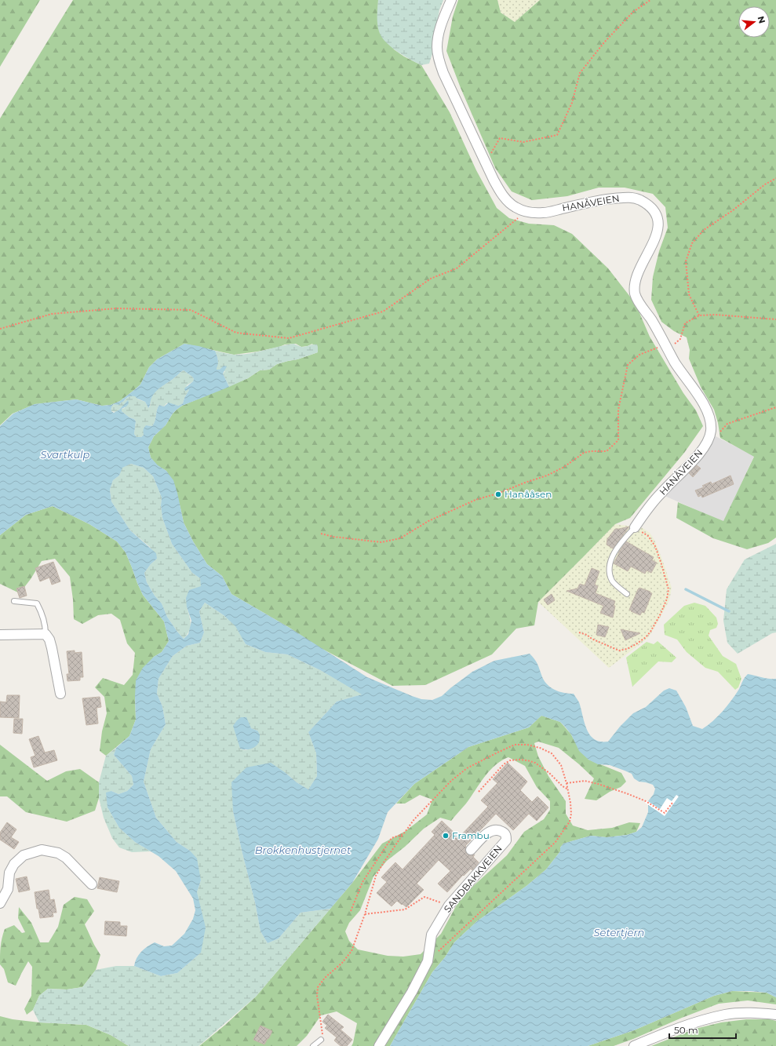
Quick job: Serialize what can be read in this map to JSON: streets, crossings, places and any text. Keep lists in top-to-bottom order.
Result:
{
  "streets": {
    "street": ["HANÅVEIEN", "SANDBAKKVEIEN"]
  },
  "water": ["Svartkulp", "Brokkenhustjernet", "Setertjern"],
  "places": ["Hanååsen", "Frambu"],
  "scale_bar": "50 m",
  "north": "right"
}
